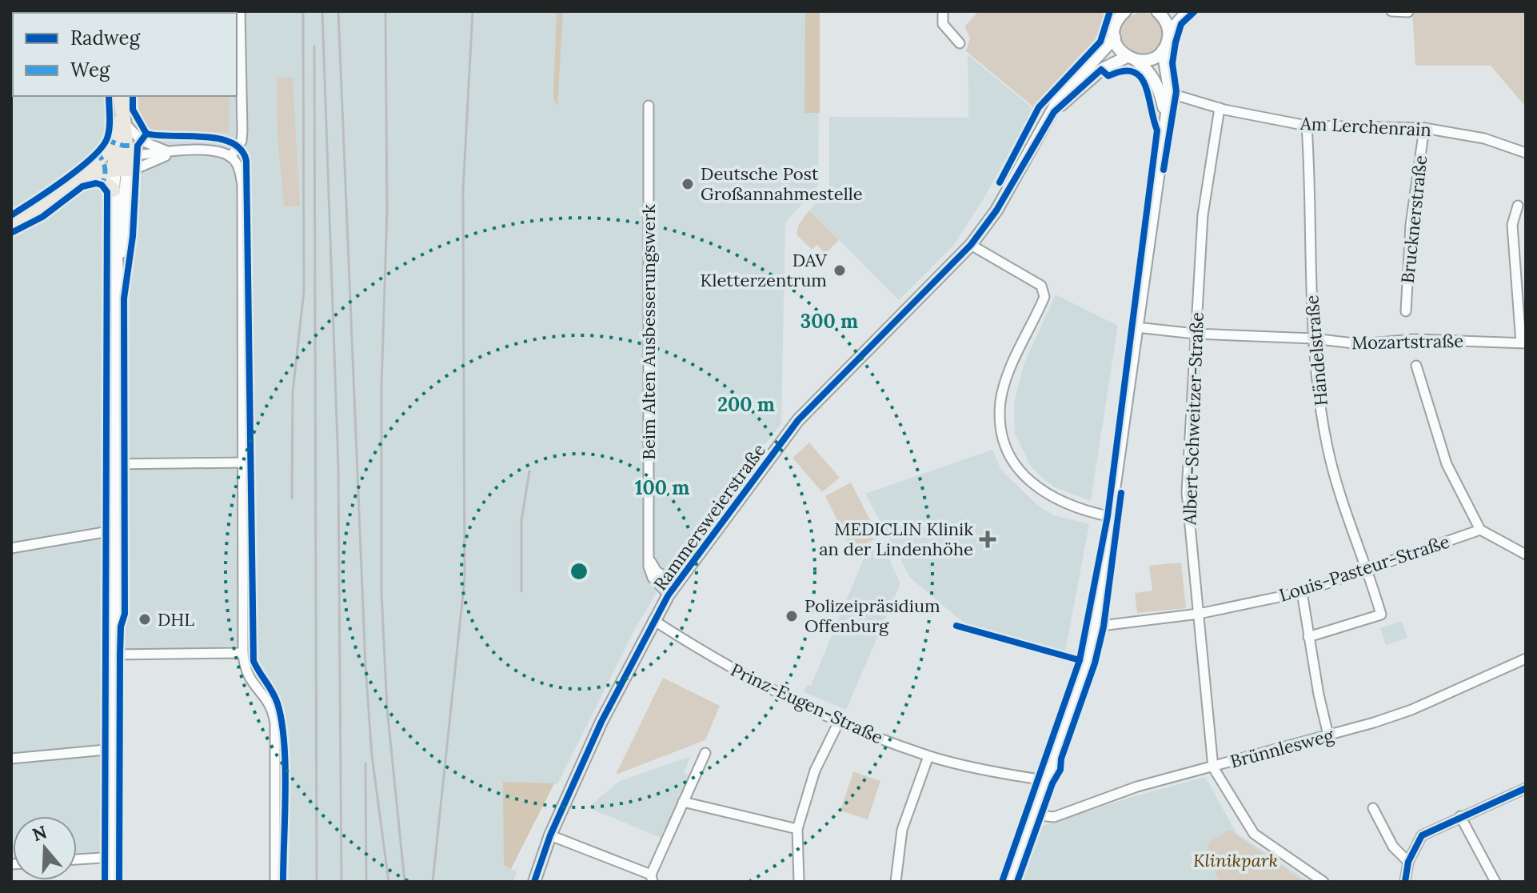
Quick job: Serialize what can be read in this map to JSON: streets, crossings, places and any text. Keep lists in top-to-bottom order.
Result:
{
  "streets": {
    "street": [
      "Am Lerchenrain",
      "Brucknerstraße",
      "Beim Alten Ausbesserungswerk",
      "Mozartstraße",
      "Händelstraße",
      "Albert-Schweitzer-Straße",
      "Rammersweierstraße",
      "Louis-Pasteur-Straße",
      "Prinz-Eugen-Straße",
      "Brünnlesweg"
    ]
  },
  "crossings": [
    ["Am Lerchenrain", "Brucknerstraße"],
    ["Am Lerchenrain", "Händelstraße"],
    ["Am Lerchenrain", "Albert-Schweitzer-Straße"],
    ["Beim Alten Ausbesserungswerk", "Rammersweierstraße"],
    ["Mozartstraße", "Händelstraße"],
    ["Mozartstraße", "Albert-Schweitzer-Straße"],
    ["Händelstraße", "Louis-Pasteur-Straße"],
    ["Albert-Schweitzer-Straße", "Louis-Pasteur-Straße"],
    ["Albert-Schweitzer-Straße", "Brünnlesweg"],
    ["Rammersweierstraße", "Prinz-Eugen-Straße"]
  ],
  "parks": ["Klinikpark"],
  "places": {
    "other": [
      "Deutsche Post Großannahmestelle",
      "DAV Kletterzentrum",
      "Polizeipräsidium Offenburg",
      "DHL"
    ],
    "health": ["MEDICLIN Klinik an der Lindenhöhe"]
  },
  "legend": ["Radweg", "Weg"],
  "north": "top",
  "rings": ["300 m", "200 m", "100 m"]
}
